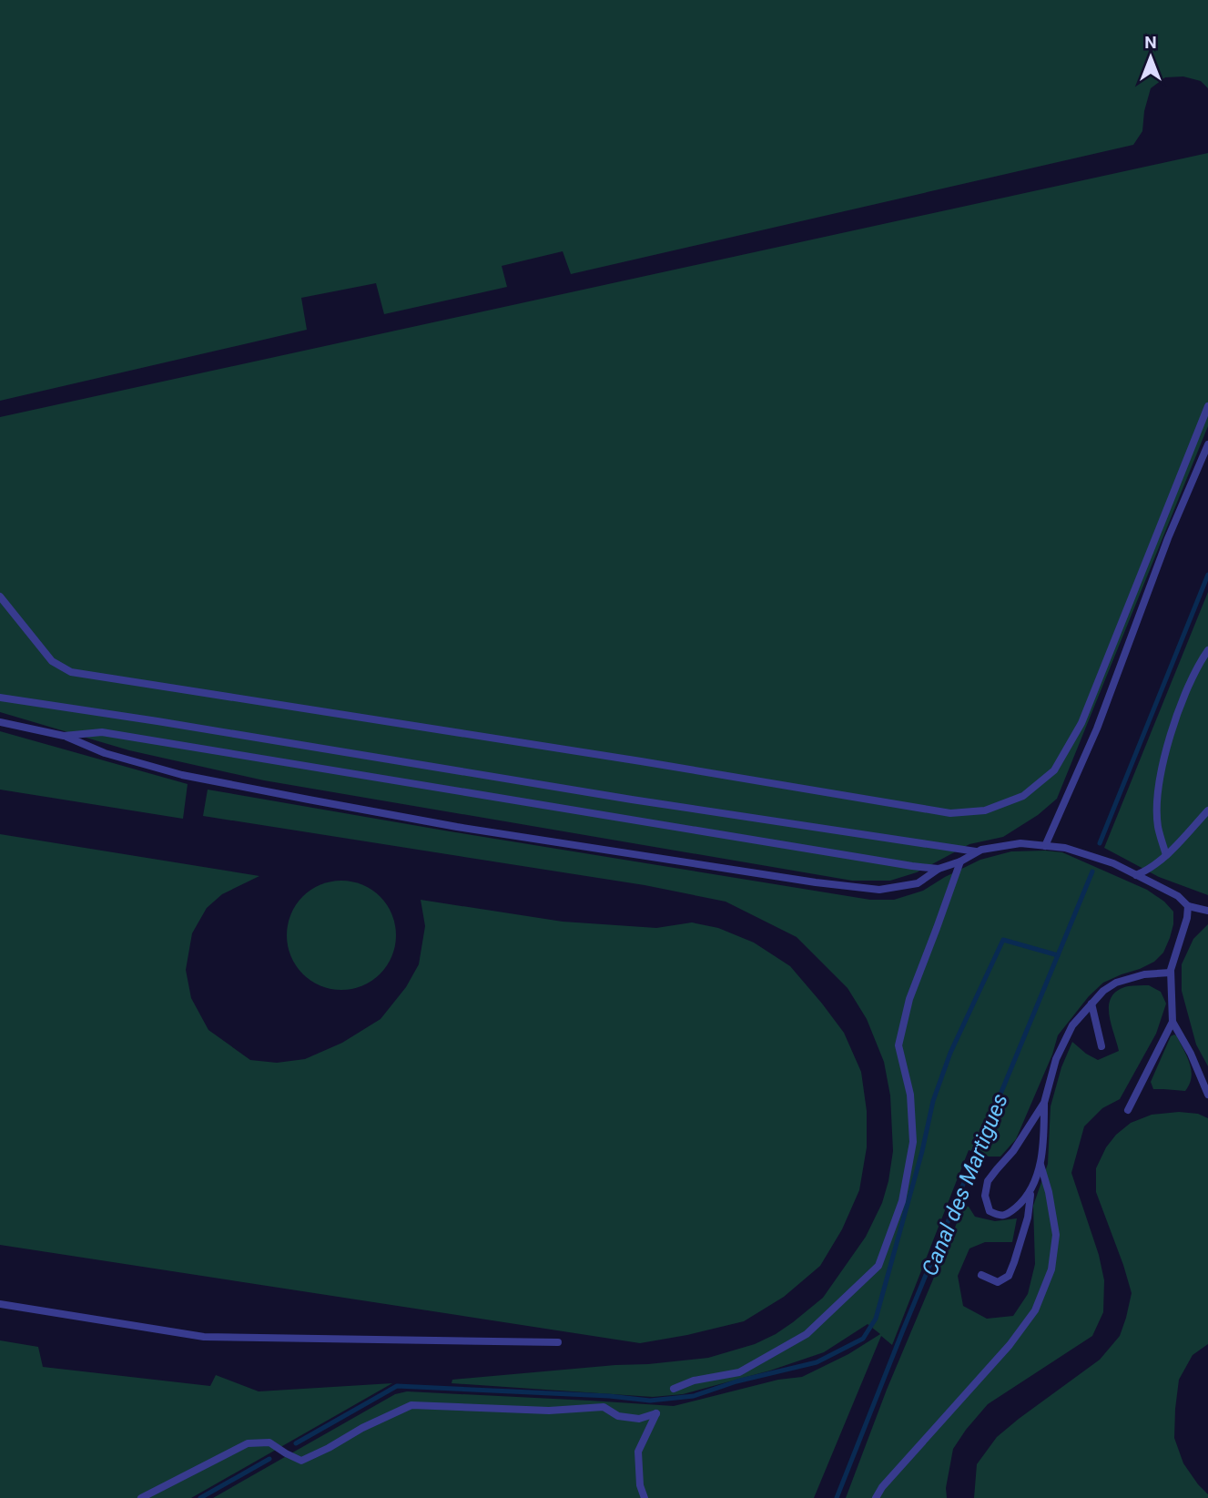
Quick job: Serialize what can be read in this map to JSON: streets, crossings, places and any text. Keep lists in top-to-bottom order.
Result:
{
  "water": ["Canal des Martigues"],
  "north": "top"
}
